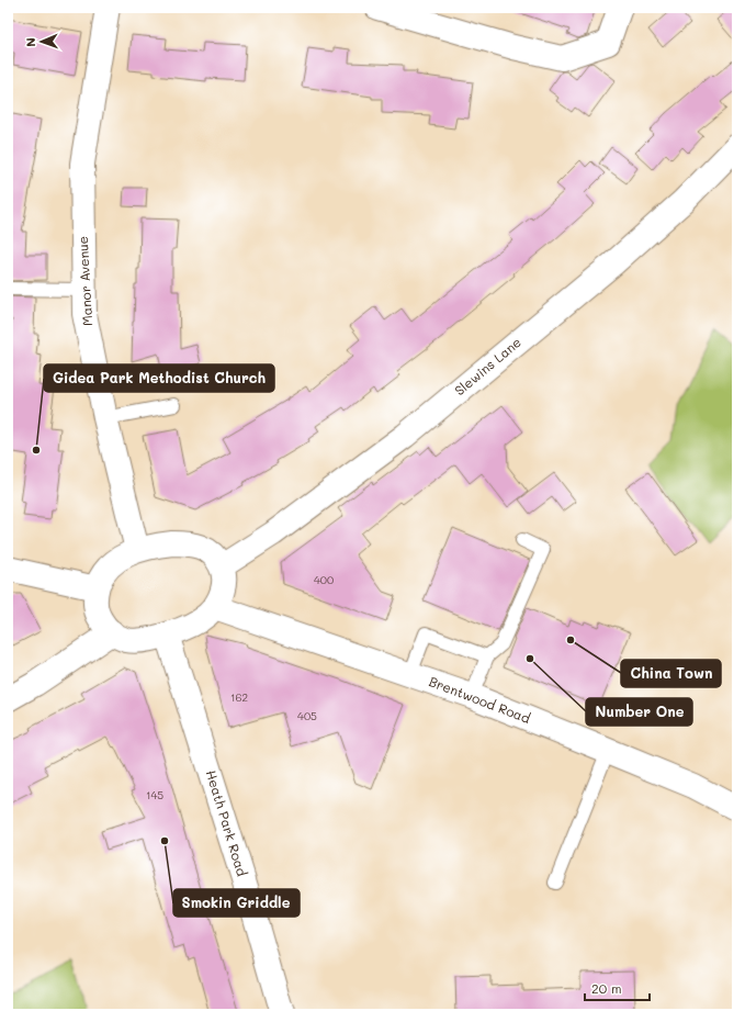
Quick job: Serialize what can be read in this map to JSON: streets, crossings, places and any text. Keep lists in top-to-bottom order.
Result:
{
  "streets": {
    "street": [
      "Manor Avenue",
      "Slewins Lane",
      "Brentwood Road",
      "Heath Park Road"
    ]
  },
  "crossings": [
    ["Manor Avenue", "Slewins Lane"],
    ["Manor Avenue", "Brentwood Road"],
    ["Manor Avenue", "Heath Park Road"],
    ["Slewins Lane", "Brentwood Road"],
    ["Slewins Lane", "Heath Park Road"],
    ["Brentwood Road", "Heath Park Road"]
  ],
  "places": [
    "Gidea Park Methodist Church",
    "China Town",
    "Number One",
    "Smokin Griddle"
  ],
  "house_numbers": [
    "400",
    "162",
    "405",
    "145"
  ],
  "scale_bar": "20 m",
  "north": "left"
}
